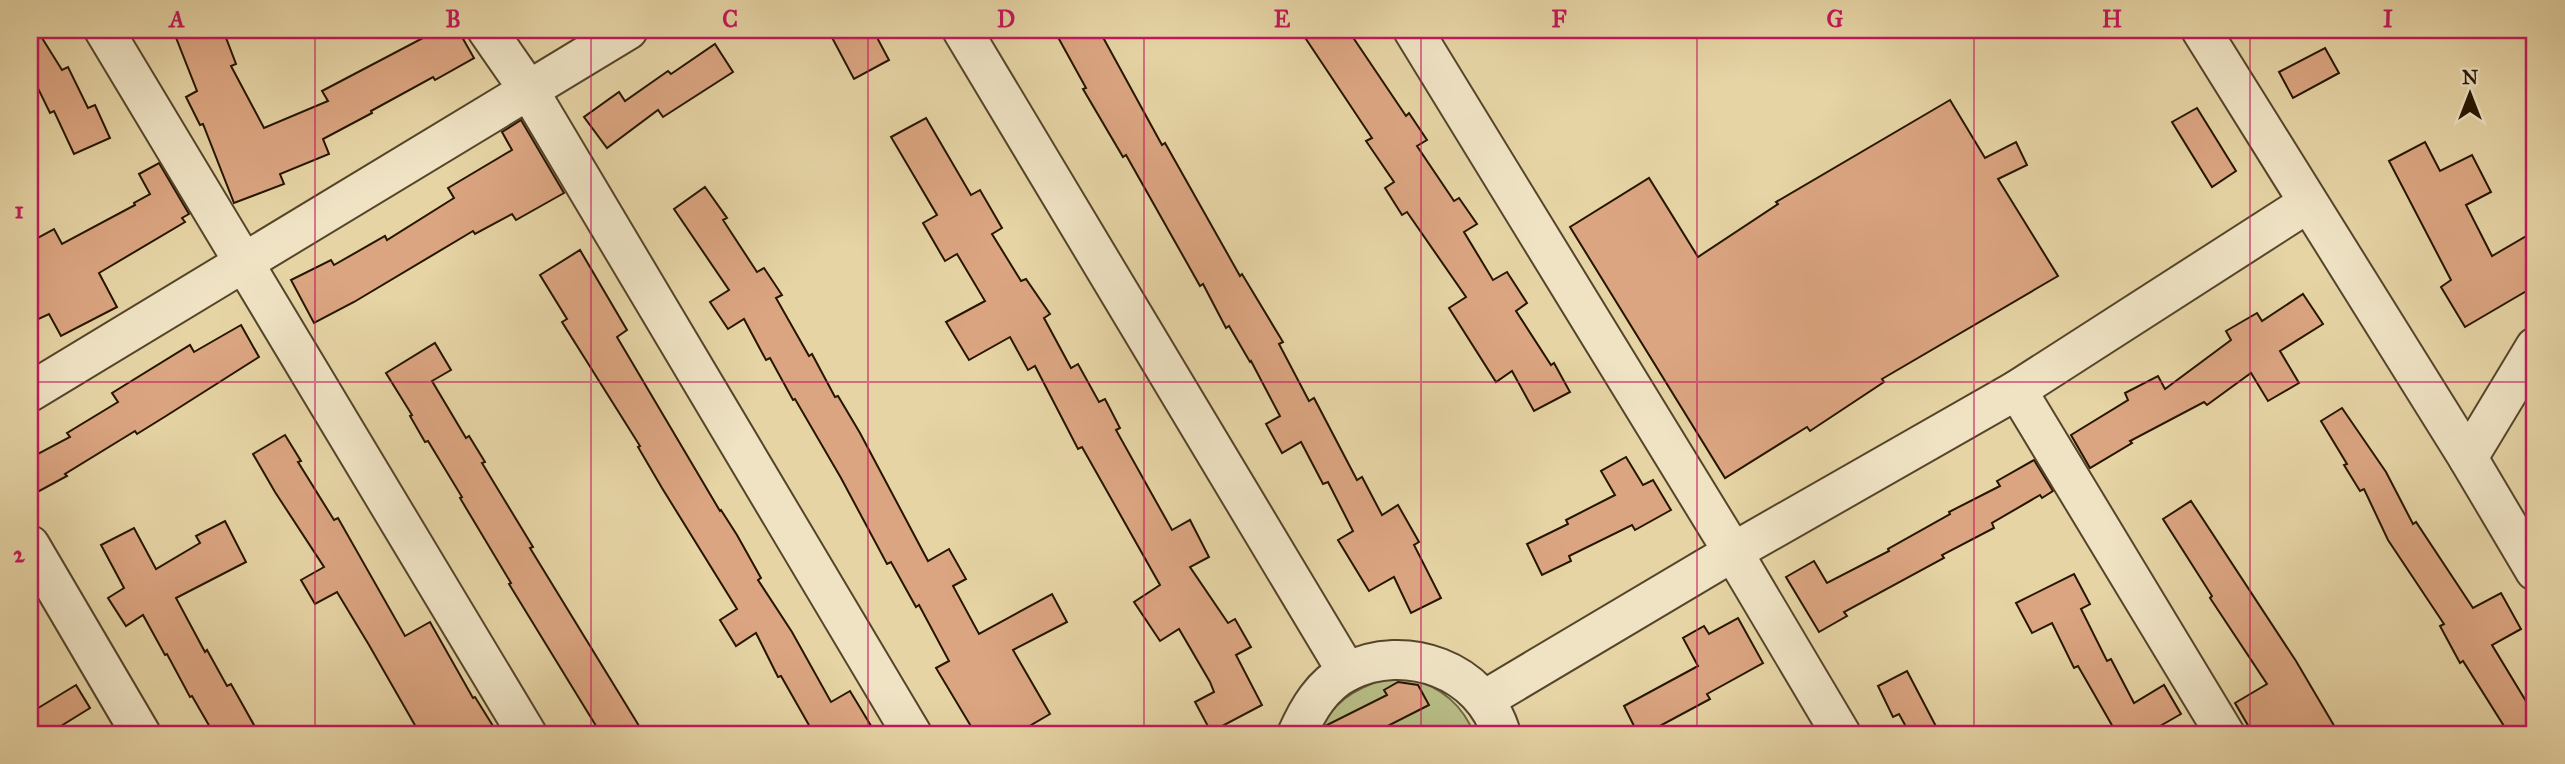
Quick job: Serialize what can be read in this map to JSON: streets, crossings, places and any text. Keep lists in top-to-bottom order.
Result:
{
  "north": "top",
  "grid": {
    "columns": [
      "A",
      "B",
      "C",
      "D",
      "E",
      "F",
      "G",
      "H",
      "I"
    ],
    "rows": ["1", "2"]
  }
}
